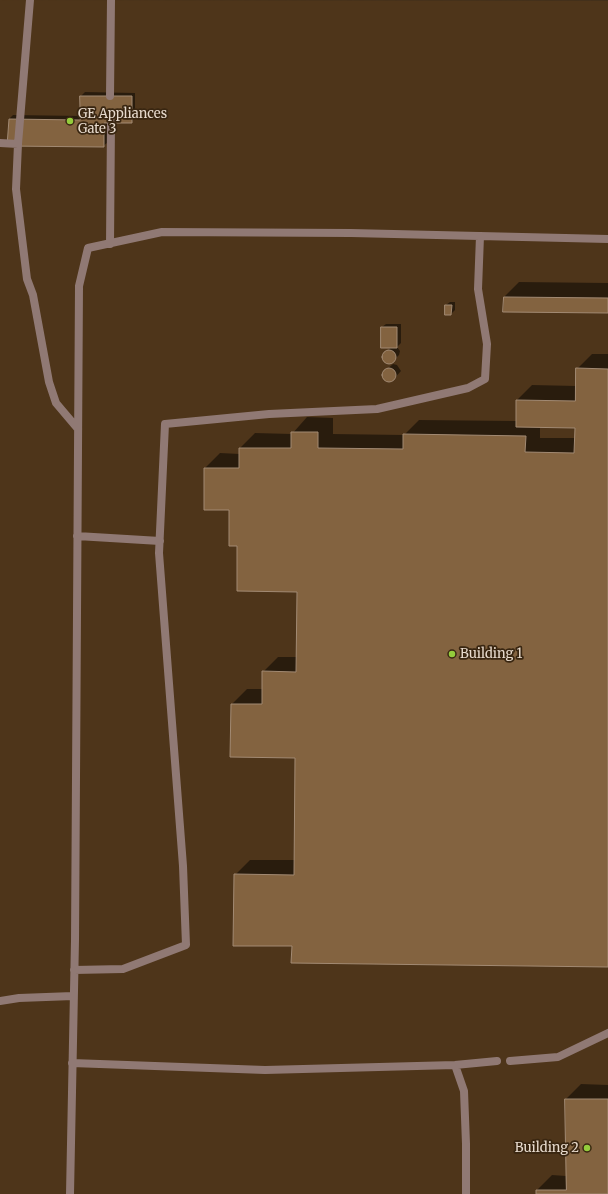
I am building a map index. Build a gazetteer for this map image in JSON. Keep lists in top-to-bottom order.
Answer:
{
  "places": ["GE Appliances Gate 3", "Building 1", "Building 2"]
}
